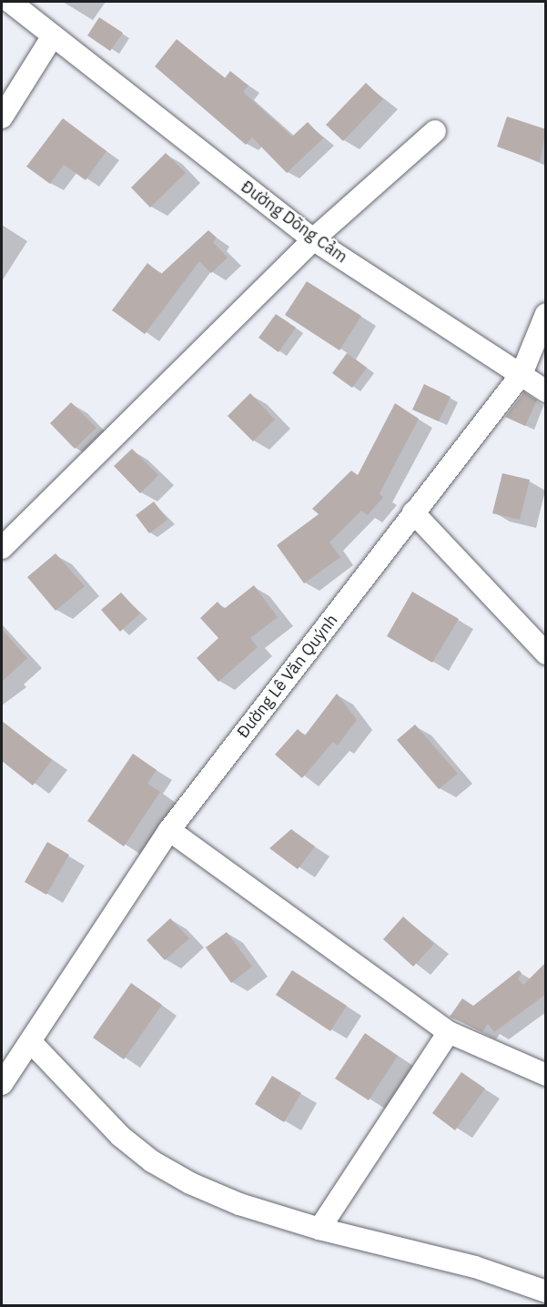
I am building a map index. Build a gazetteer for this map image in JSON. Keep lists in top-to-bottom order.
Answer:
{
  "streets": {
    "street": ["Đường Dõng Cảm", "Đường Lê Văn Quýnh"]
  },
  "crossings": [
    ["Đường Dõng Cảm", "Đường Lê Văn Quýnh"]
  ]
}
